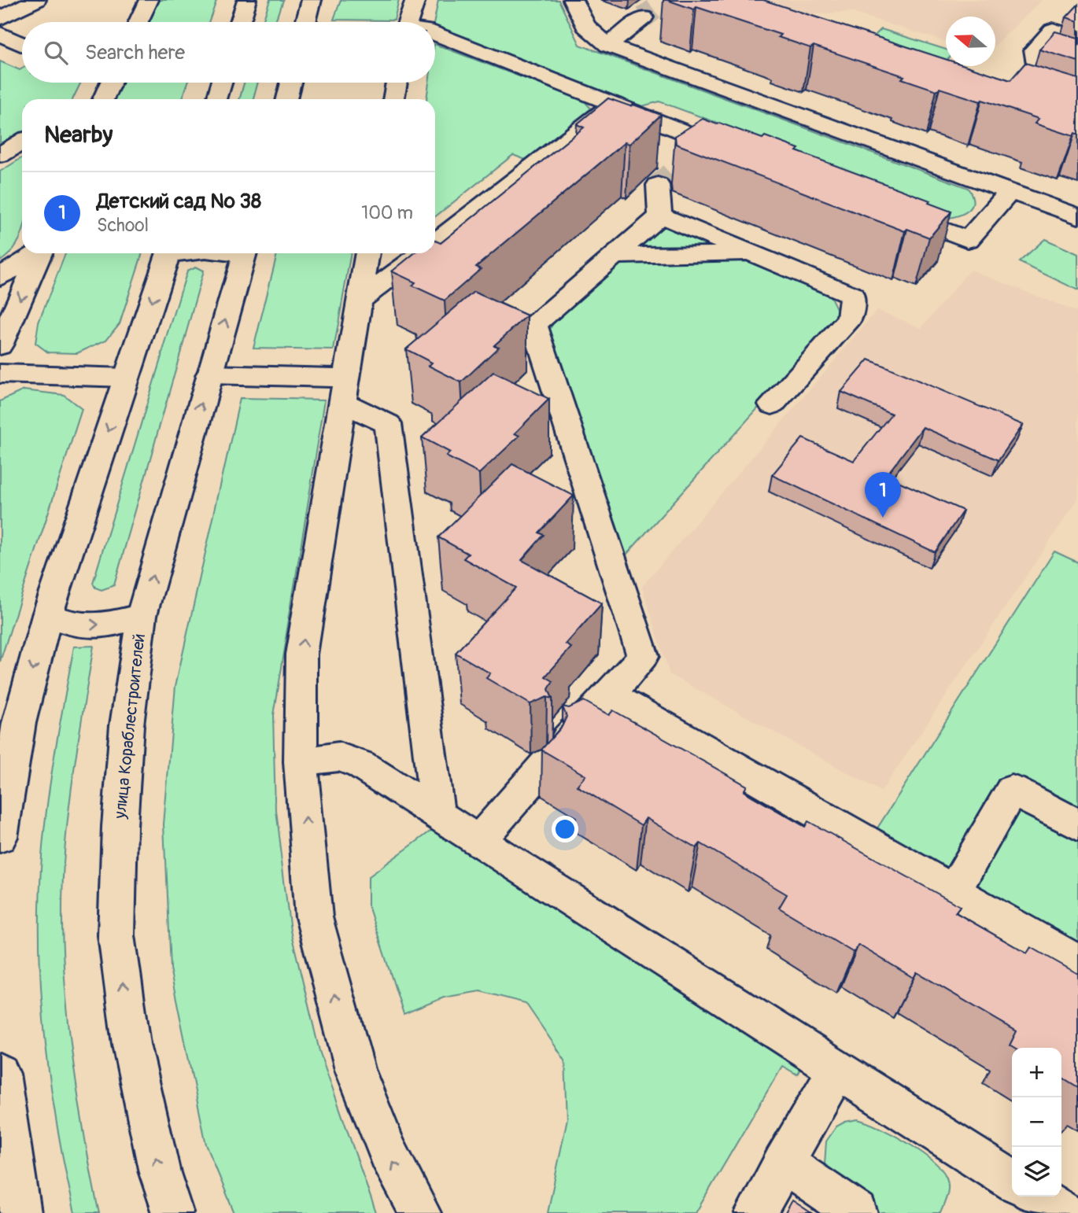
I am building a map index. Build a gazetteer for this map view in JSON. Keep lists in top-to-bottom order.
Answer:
{
  "streets": {
    "main road": ["улица Кораблестроителей"]
  },
  "north": "left",
  "page": {
    "search": "Search here",
    "heading": "Nearby",
    "list": [
      {
        "mark": "1",
        "name": "Детский сад № 38",
        "note": "School",
        "value": "100 m"
      }
    ],
    "pins": "1",
    "map_buttons": ["+", "−"]
  }
}
